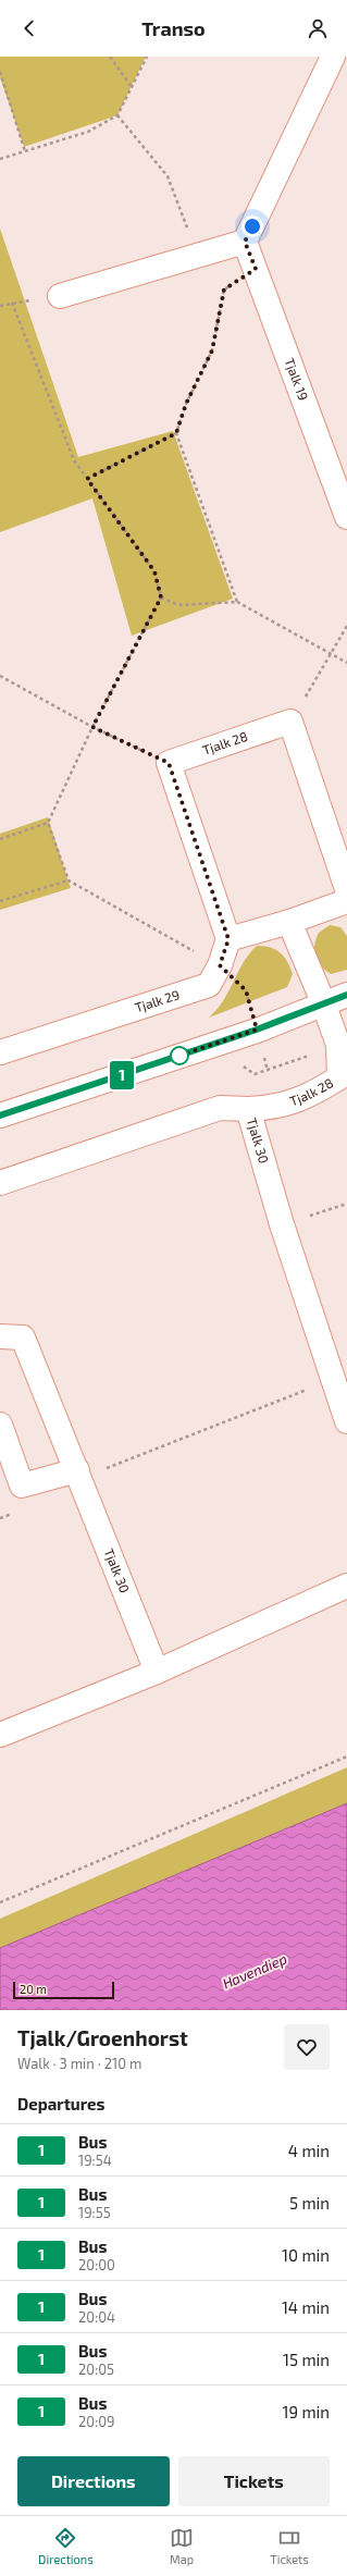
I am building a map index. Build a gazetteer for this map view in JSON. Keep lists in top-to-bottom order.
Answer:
{
  "streets": {
    "street": [
      "Tjalk 19",
      "Tjalk 28",
      "Tjalk 29",
      "Tjalk 30"
    ]
  },
  "crossings": [
    ["Tjalk 28", "Tjalk 30"]
  ],
  "water": ["Havendiep"],
  "lines": ["bus line 1"],
  "scale_bar": "20 m",
  "page": {
    "header": "Transo",
    "on_map": "1",
    "scale": "20 m",
    "heading": [
      ["Tjalk/Groenhorst", "Walk · 3 min · 210 m"],
      "Departures"
    ],
    "list": [
      {
        "mark": "1",
        "name": "Bus",
        "note": "19:54",
        "value": "4 min"
      },
      {
        "mark": "1",
        "name": "Bus",
        "note": "19:55",
        "value": "5 min"
      },
      {
        "mark": "1",
        "name": "Bus",
        "note": "20:00",
        "value": "10 min"
      },
      {
        "mark": "1",
        "name": "Bus",
        "note": "20:04",
        "value": "14 min"
      },
      {
        "mark": "1",
        "name": "Bus",
        "note": "20:05",
        "value": "15 min"
      },
      {
        "mark": "1",
        "name": "Bus",
        "note": "20:09",
        "value": "19 min"
      }
    ],
    "buttons": ["Directions", "Tickets"],
    "tabs": ["Directions", "Map", "Tickets"]
  }
}
